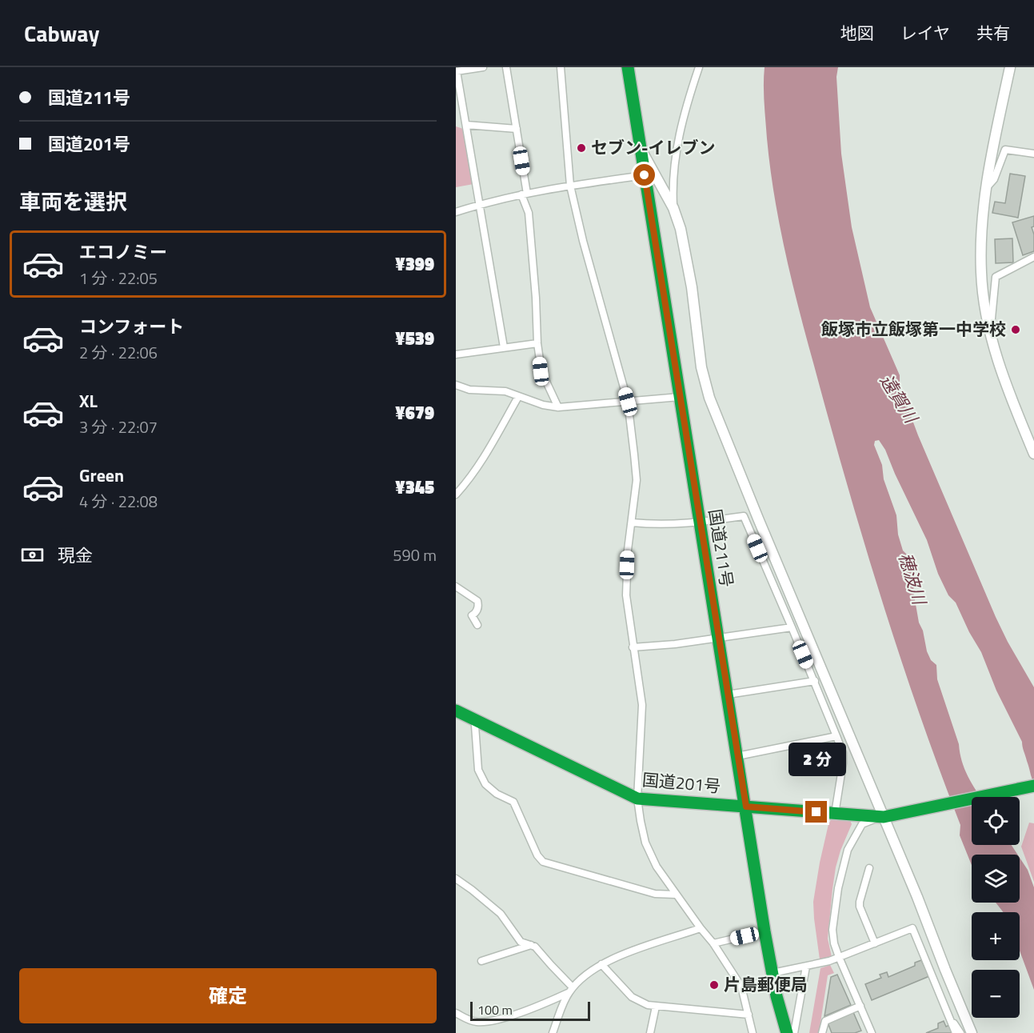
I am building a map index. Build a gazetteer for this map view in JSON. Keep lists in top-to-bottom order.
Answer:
{
  "streets": {
    "highway": ["国道211号", "国道201号"]
  },
  "crossings": [
    ["国道211号", "国道201号"]
  ],
  "water": ["遠賀川", "穂波川"],
  "places": ["セブン-イレブン", "飯塚市立飯塚第一中学校", "片島郵便局"],
  "scale_bar": "100 m",
  "page": {
    "header": "Cabway",
    "nav": ["地図", "レイヤ", "共有"],
    "banner": ["国道211号", "国道201号"],
    "heading": "車両を選択",
    "list": [
      {
        "name": "エコノミー",
        "note": "1 分 · 22:05",
        "value": "¥399"
      },
      {
        "name": "コンフォート",
        "note": "2 分 · 22:06",
        "value": "¥539"
      },
      {
        "name": "XL",
        "note": "3 分 · 22:07",
        "value": "¥679"
      },
      {
        "name": "Green",
        "note": "4 分 · 22:08",
        "value": "¥345"
      }
    ],
    "pay": ["現金", "590 m"],
    "bubble": "2 分",
    "map_buttons": ["+", "−"],
    "buttons": "確定",
    "scale": "100 m"
  }
}
